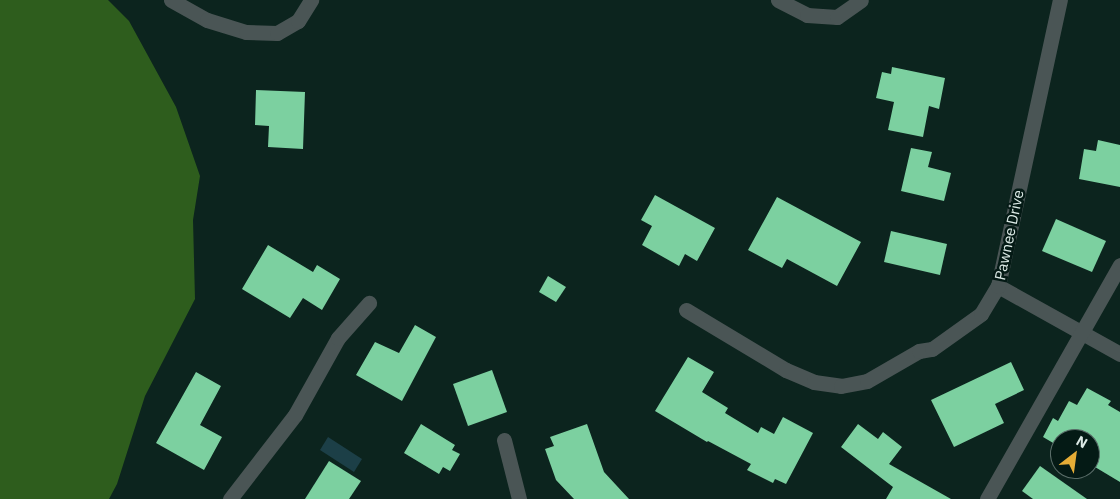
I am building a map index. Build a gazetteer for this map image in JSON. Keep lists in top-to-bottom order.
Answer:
{
  "streets": {
    "street": ["Pawnee Drive"]
  },
  "north": "top right"
}
